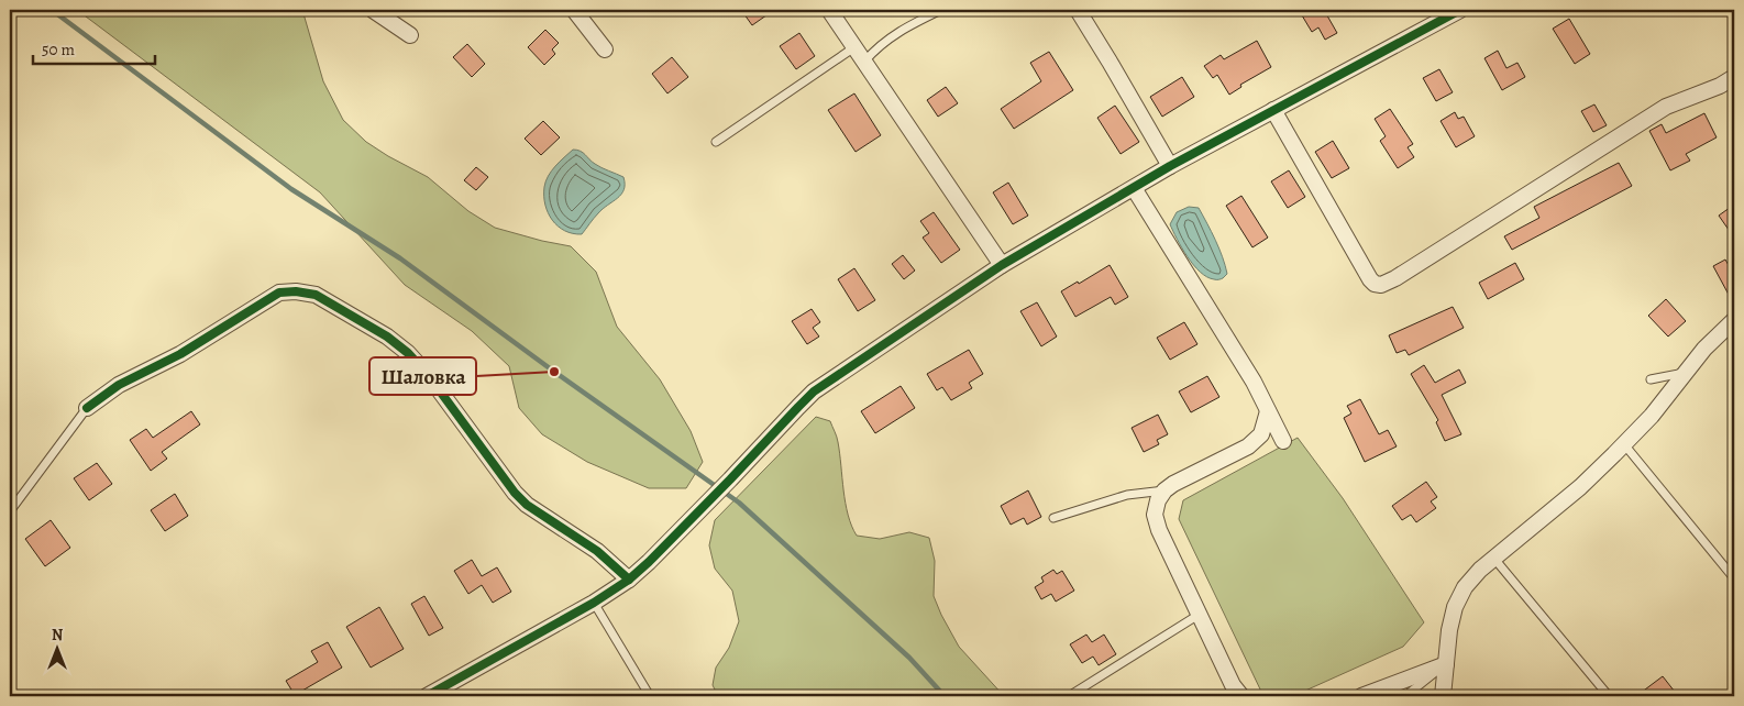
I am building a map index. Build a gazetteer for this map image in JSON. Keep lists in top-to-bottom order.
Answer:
{
  "places": ["Шаловка"],
  "scale_bar": "50 m",
  "north": "top"
}
